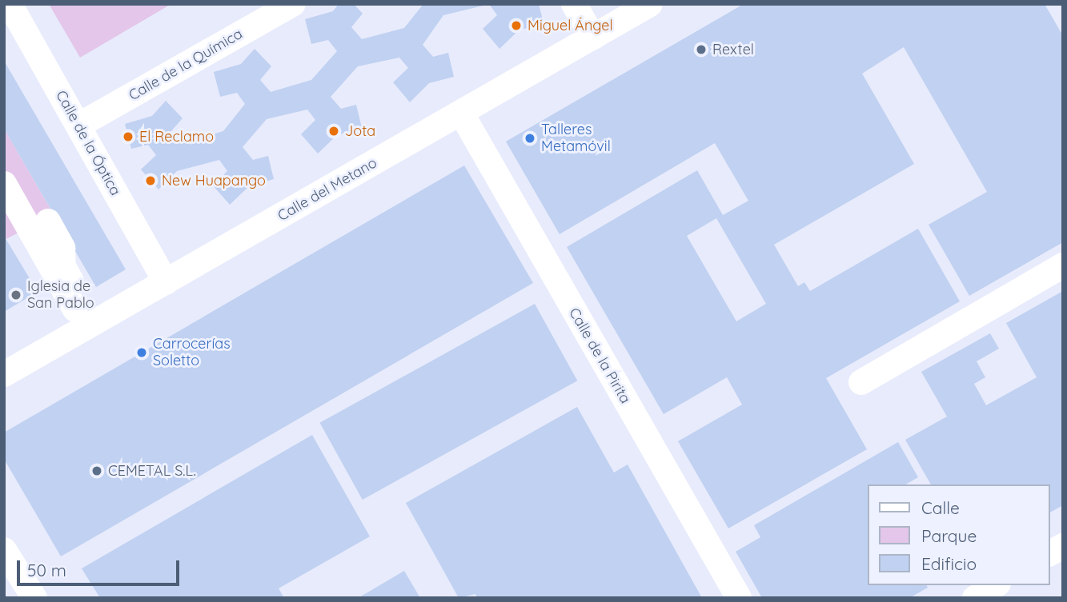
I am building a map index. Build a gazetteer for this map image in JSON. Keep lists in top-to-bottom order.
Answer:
{
  "streets": {
    "street": [
      "Calle de la Química",
      "Calle de la Óptica",
      "Calle del Metano",
      "Calle de la Pirita"
    ]
  },
  "crossings": [
    ["Calle de la Química", "Calle de la Óptica"],
    ["Calle de la Óptica", "Calle del Metano"],
    ["Calle del Metano", "Calle de la Pirita"]
  ],
  "places": [
    "Miguel Ángel",
    "Rextel",
    "Jota",
    "El Reclamo",
    "Talleres Metamóvil",
    "New Huapango",
    "Iglesia de San Pablo",
    "Carrocerías Soletto",
    "CEMETAL S.L."
  ],
  "legend": ["Calle", "Parque", "Edificio"],
  "scale_bar": "50 m"
}
